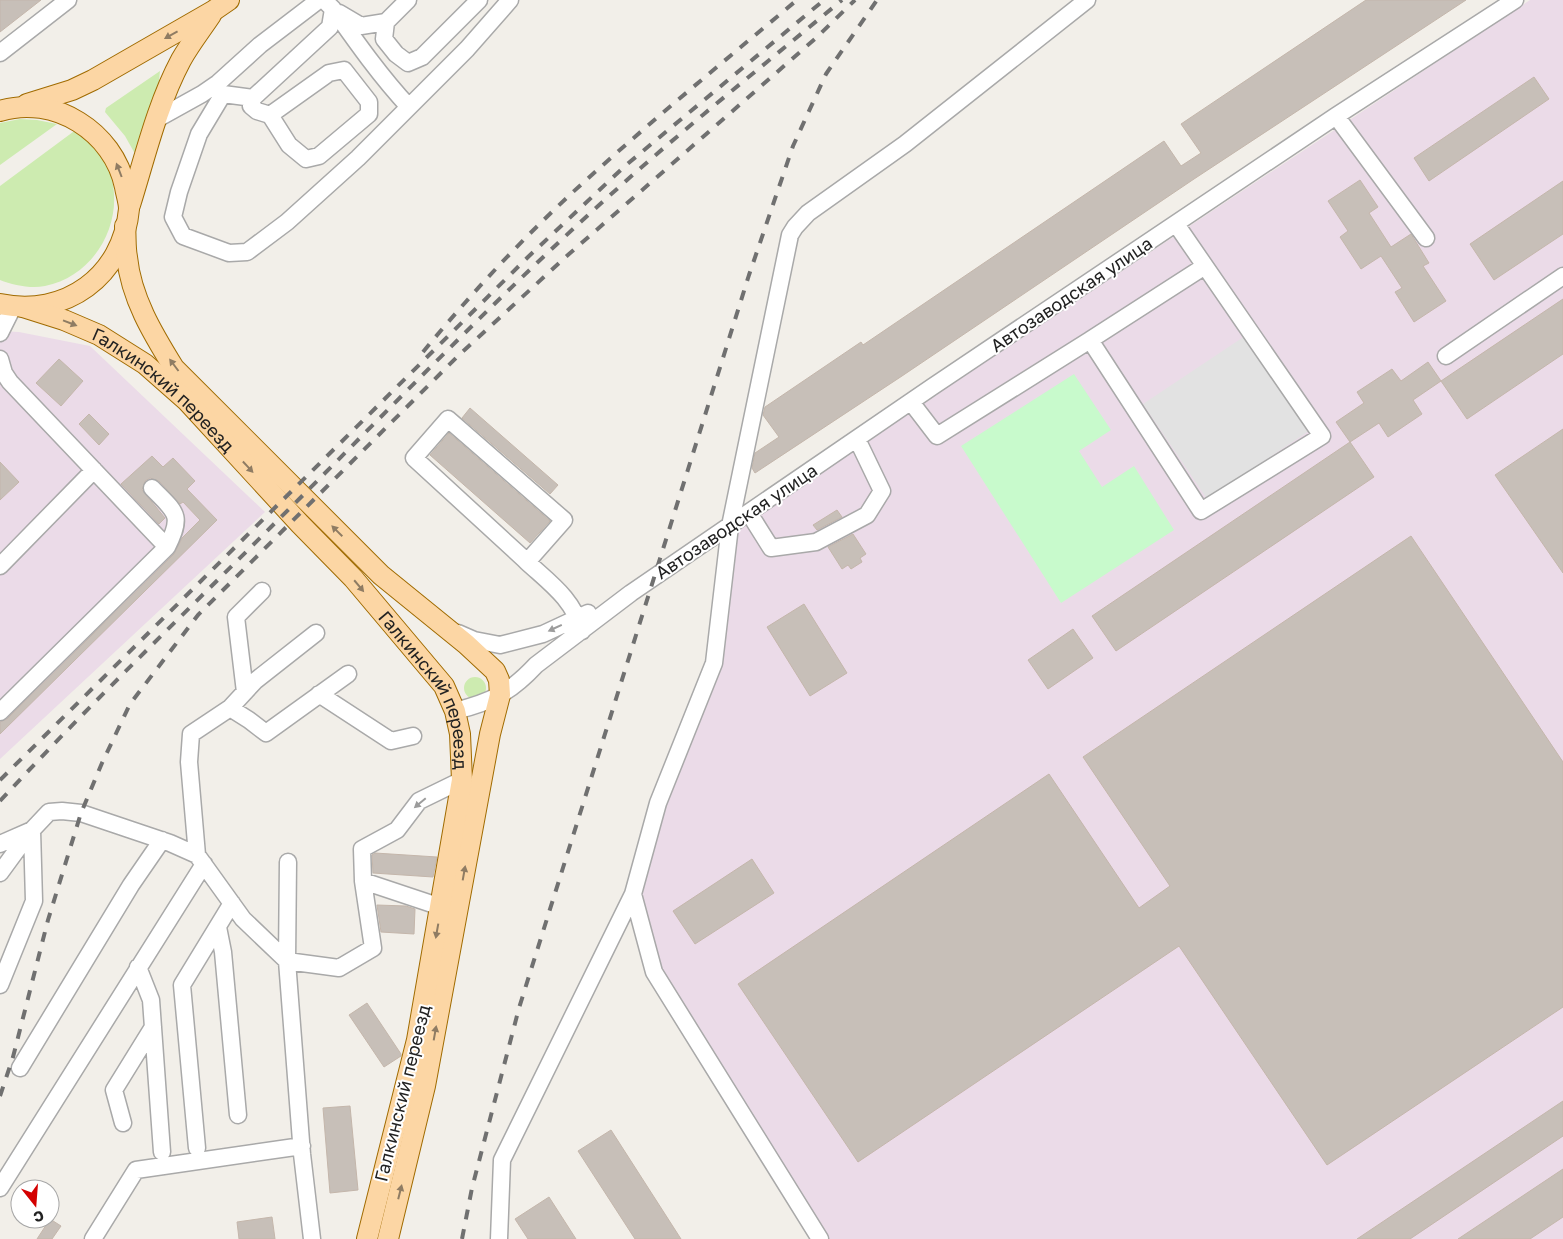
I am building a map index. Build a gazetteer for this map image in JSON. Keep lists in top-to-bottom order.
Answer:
{
  "streets": {
    "main road": ["Галкинский переезд"],
    "street": ["Автозаводская улица"]
  },
  "north": "bottom"
}
